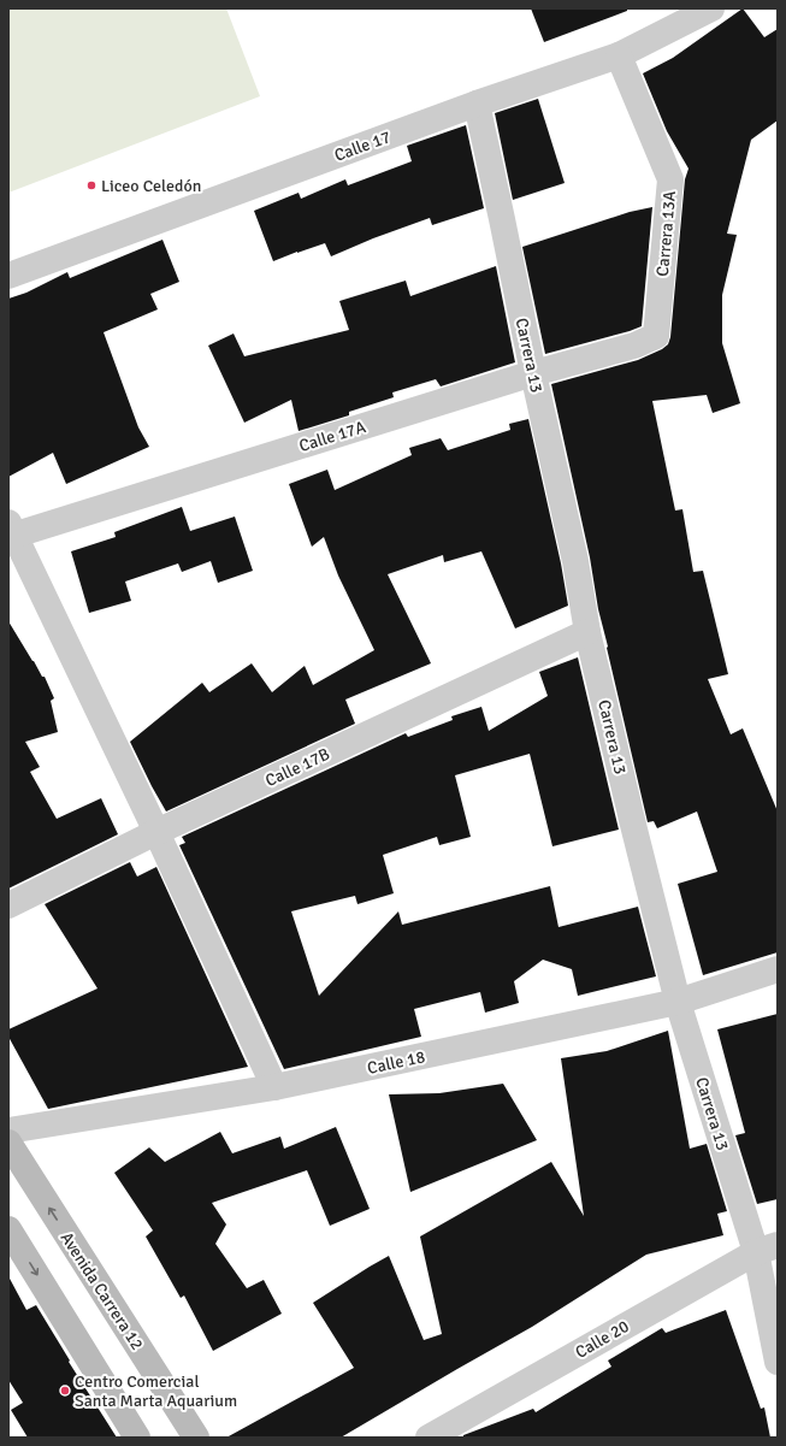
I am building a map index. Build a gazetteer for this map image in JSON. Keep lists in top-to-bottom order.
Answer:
{
  "streets": {
    "street": [
      "Calle 17",
      "Carrera 13A",
      "Carrera 13",
      "Calle 17A",
      "Calle 17B",
      "Calle 18",
      "Avenida Carrera 12",
      "Calle 20"
    ]
  },
  "crossings": [
    ["Calle 17", "Carrera 13A"],
    ["Calle 17", "Carrera 13"],
    ["Carrera 13A", "Calle 17A"],
    ["Carrera 13", "Calle 17A"],
    ["Carrera 13", "Calle 17B"],
    ["Carrera 13", "Calle 18"],
    ["Carrera 13", "Calle 20"]
  ],
  "places": ["Liceo Celedón", "Centro Comercial Santa Marta Aquarium"]
}
